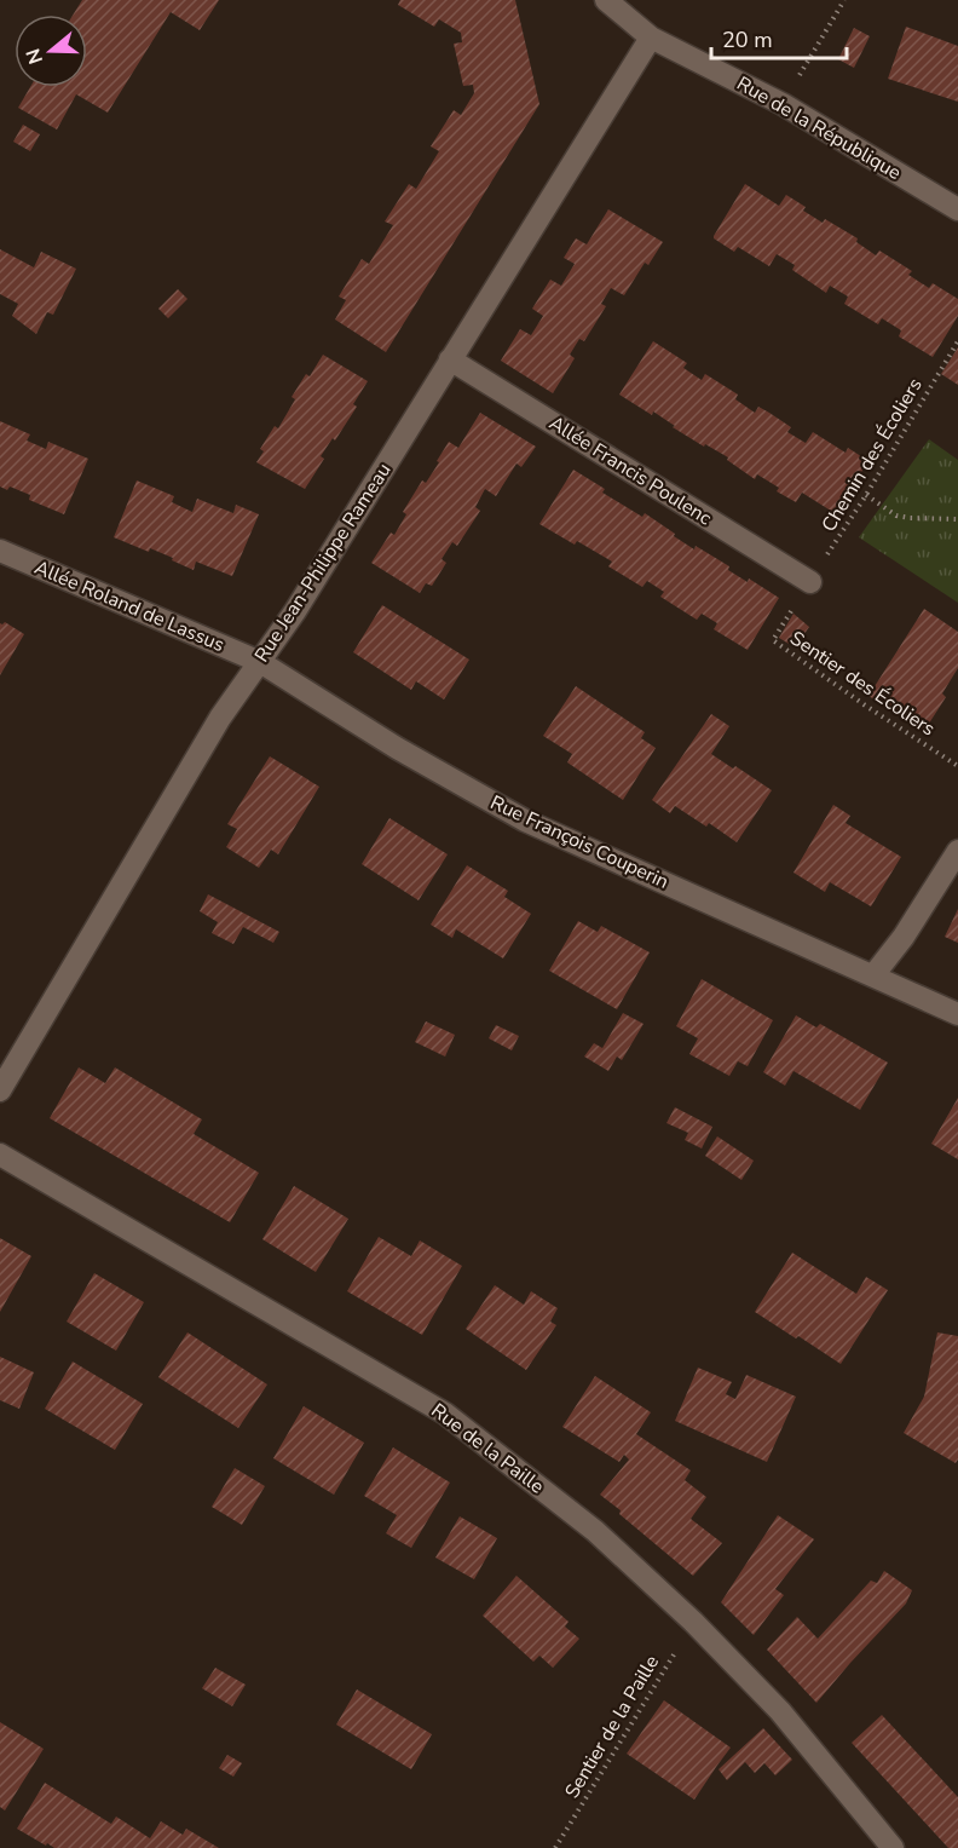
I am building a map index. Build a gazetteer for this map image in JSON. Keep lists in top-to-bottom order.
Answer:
{
  "streets": {
    "street": [
      "Rue de la République",
      "Allée Francis Poulenc",
      "Rue Jean-Philippe Rameau",
      "Allée Roland de Lassus",
      "Rue François Couperin",
      "Rue de la Paille"
    ],
    "path": ["Chemin des Écoliers", "Sentier des Écoliers", "Sentier de la Paille"]
  },
  "crossings": [
    ["Rue de la République", "Rue Jean-Philippe Rameau"],
    ["Chemin des Écoliers", "Allée Francis Poulenc"],
    ["Chemin des Écoliers", "Sentier des Écoliers"],
    ["Allée Francis Poulenc", "Rue Jean-Philippe Rameau"],
    ["Allée Francis Poulenc", "Sentier des Écoliers"],
    ["Rue Jean-Philippe Rameau", "Allée Roland de Lassus"],
    ["Rue Jean-Philippe Rameau", "Rue François Couperin"],
    ["Allée Roland de Lassus", "Rue François Couperin"],
    ["Rue de la Paille", "Sentier de la Paille"]
  ],
  "scale_bar": "20 m",
  "north": "left"
}
